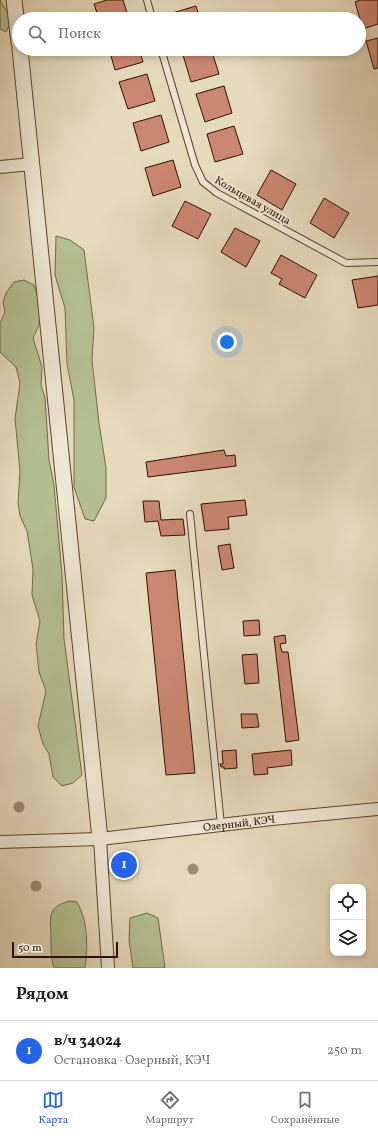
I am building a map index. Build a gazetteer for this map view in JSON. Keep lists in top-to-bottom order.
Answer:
{
  "streets": {
    "street": ["Озерный, КЭЧ"],
    "lane": ["Кольцевая улица"]
  },
  "scale_bar": "50 m",
  "page": {
    "search": "Поиск",
    "pins": "1",
    "scale": "50 m",
    "heading": "Рядом",
    "list": [
      {
        "mark": "1",
        "name": "в/ч 34024",
        "note": "Остановка · Озерный, КЭЧ",
        "value": "250 m"
      }
    ],
    "nav": ["Карта", "Маршрут", "Сохранённые"]
  }
}
